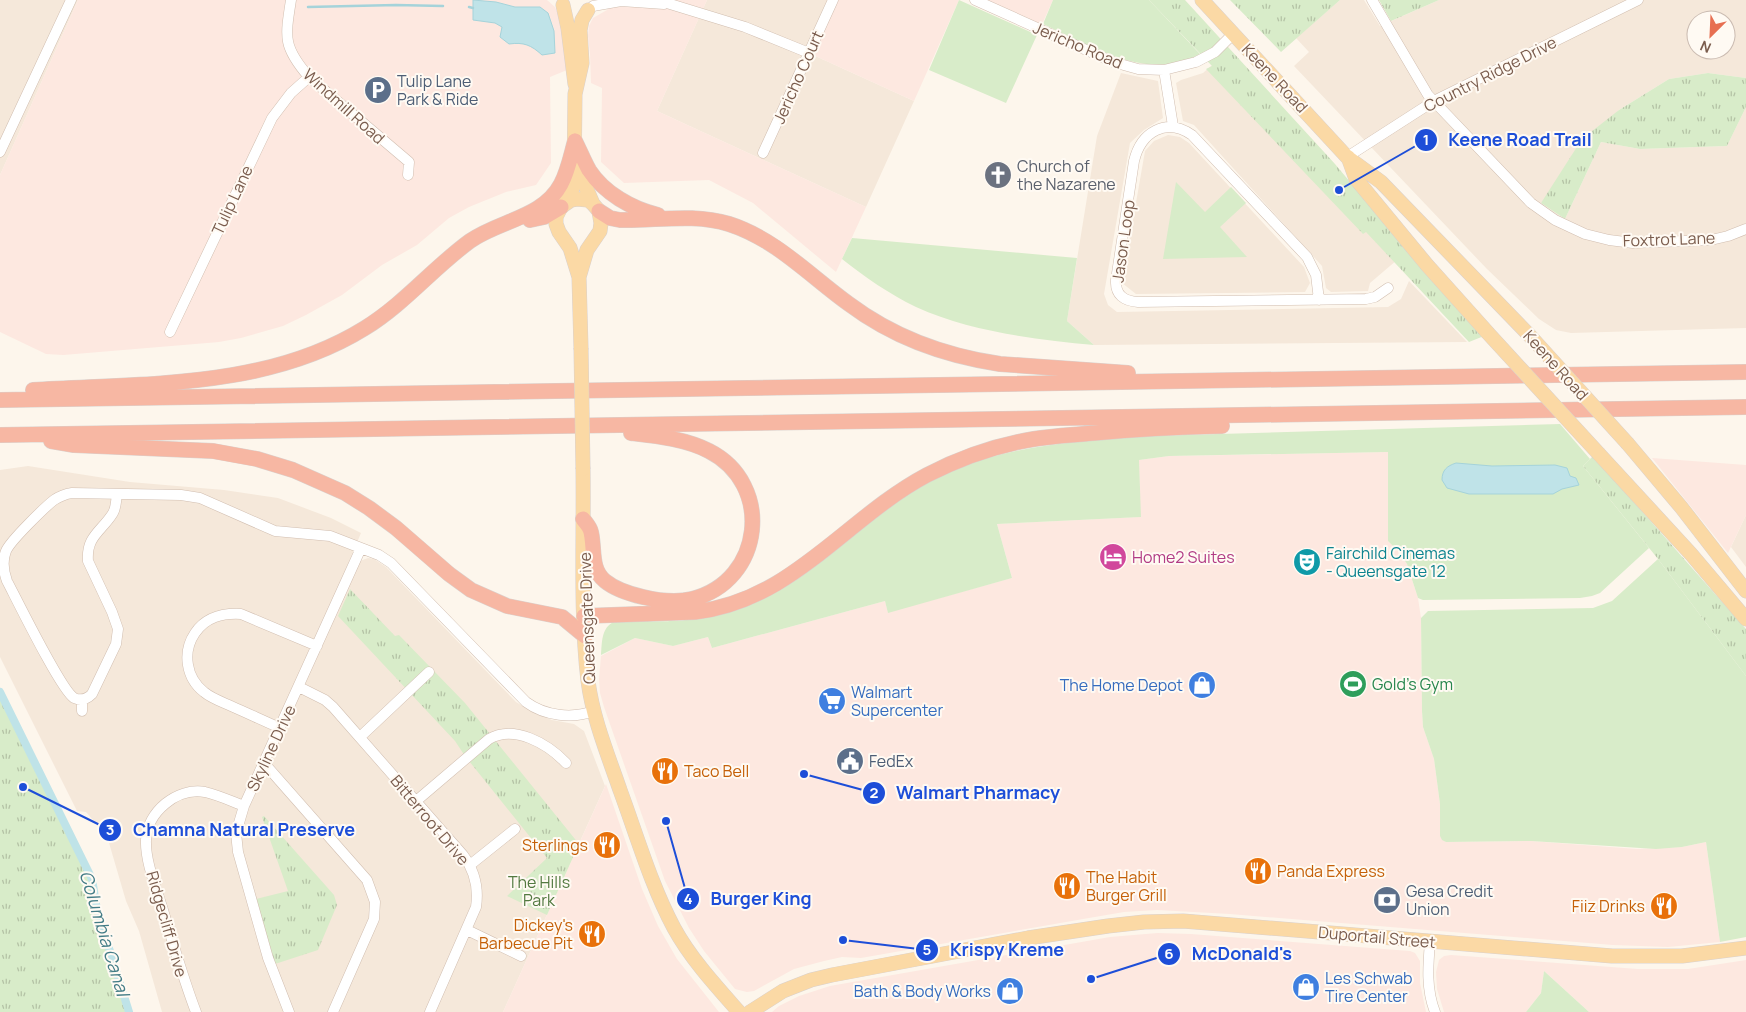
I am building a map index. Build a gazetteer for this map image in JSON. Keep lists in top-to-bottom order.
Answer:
{
  "streets": {
    "main road": ["Keene Road", "Queensgate Drive", "Duportail Street"],
    "street": [
      "Jericho Road",
      "Country Ridge Drive",
      "Jericho Court",
      "Windmill Road",
      "Tulip Lane",
      "Foxtrot Lane",
      "Jason Loop",
      "Skyline Drive",
      "Bitterroot Drive",
      "Ridgecliff Drive"
    ]
  },
  "crossings": [
    ["Jericho Road", "Keene Road"],
    ["Country Ridge Drive", "Keene Road"],
    ["Country Ridge Drive", "Foxtrot Lane"],
    ["Windmill Road", "Tulip Lane"],
    ["Skyline Drive", "Bitterroot Drive"],
    ["Skyline Drive", "Ridgecliff Drive"]
  ],
  "water": ["Columbia Canal"],
  "parks": ["The Hills Park"],
  "places": {
    "parking": ["Tulip Lane Park & Ride"],
    "church": ["Church of the Nazarene"],
    "other": [
      "Keene Road Trail",
      "Walmart Pharmacy",
      "Chamna Natural Preserve",
      "Burger King",
      "Krispy Kreme",
      "McDonald's"
    ],
    "hotel": ["Home2 Suites"],
    "theatre": ["Fairchild Cinemas - Queensgate 12"],
    "sports": ["Gold's Gym"],
    "shop": ["The Home Depot", "Les Schwab Tire Center", "Bath & Body Works"],
    "supermarket": ["Walmart Supercenter"],
    "public building": ["FedEx"],
    "restaurant": [
      "Taco Bell",
      "Sterlings",
      "Panda Express",
      "The Habit Burger Grill",
      "Fiiz Drinks",
      "Dickey's Barbecue Pit"
    ],
    "bank": ["Gesa Credit Union"]
  },
  "north": "bottom left"
}
